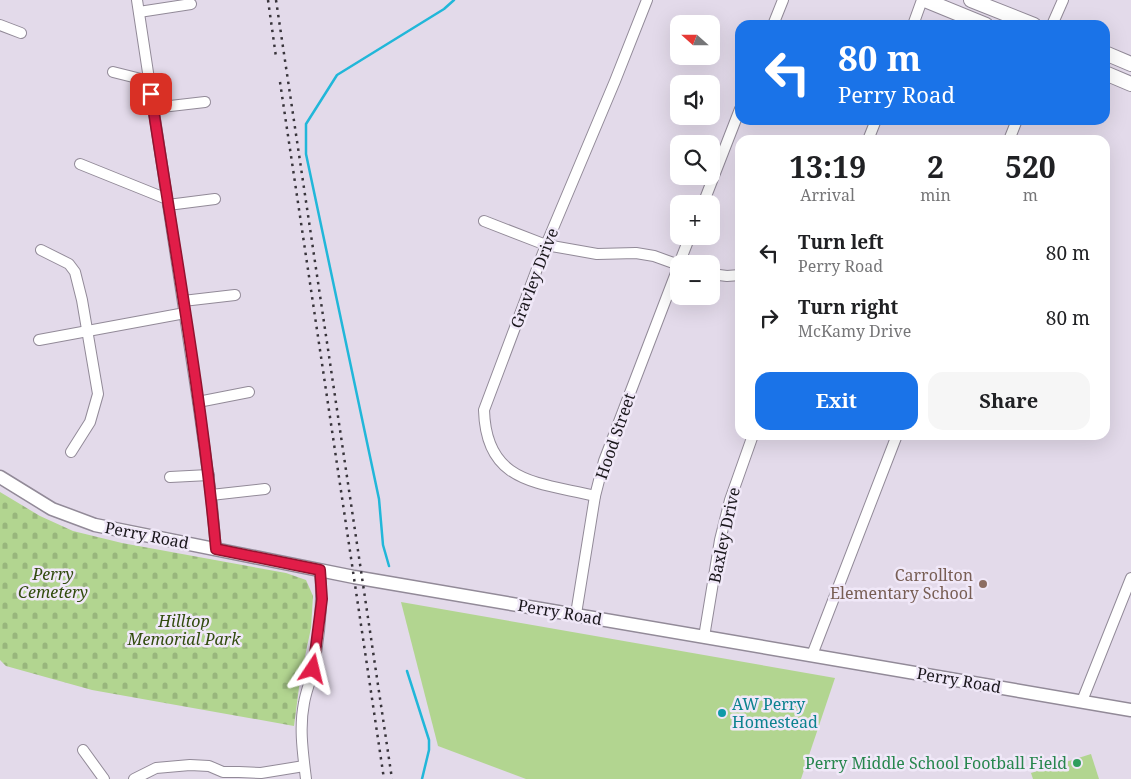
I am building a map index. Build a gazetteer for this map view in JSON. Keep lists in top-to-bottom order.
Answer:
{
  "streets": {
    "street": [
      "Gravley Drive",
      "Hood Street",
      "Perry Road",
      "Baxley Drive"
    ]
  },
  "crossings": [
    ["Gravley Drive", "Hood Street"],
    ["Hood Street", "Perry Road"],
    ["Perry Road", "Baxley Drive"]
  ],
  "parks": ["Perry Cemetery", "Hilltop Memorial Park"],
  "places": ["Carrollton Elementary School", "AW Perry Homestead", "Perry Middle School Football Field"],
  "north": "left",
  "page": {
    "map_buttons": ["+", "−"],
    "turn": ["80 m", "Perry Road"],
    "eta": [
      "13:19",
      "Arrival",
      "2",
      "min",
      "520",
      "m"
    ],
    "list": [
      {
        "name": "Turn left",
        "note": "Perry Road",
        "value": "80 m"
      },
      {
        "name": "Turn right",
        "note": "McKamy Drive",
        "value": "80 m"
      }
    ],
    "buttons": ["Exit", "Share"]
  }
}
